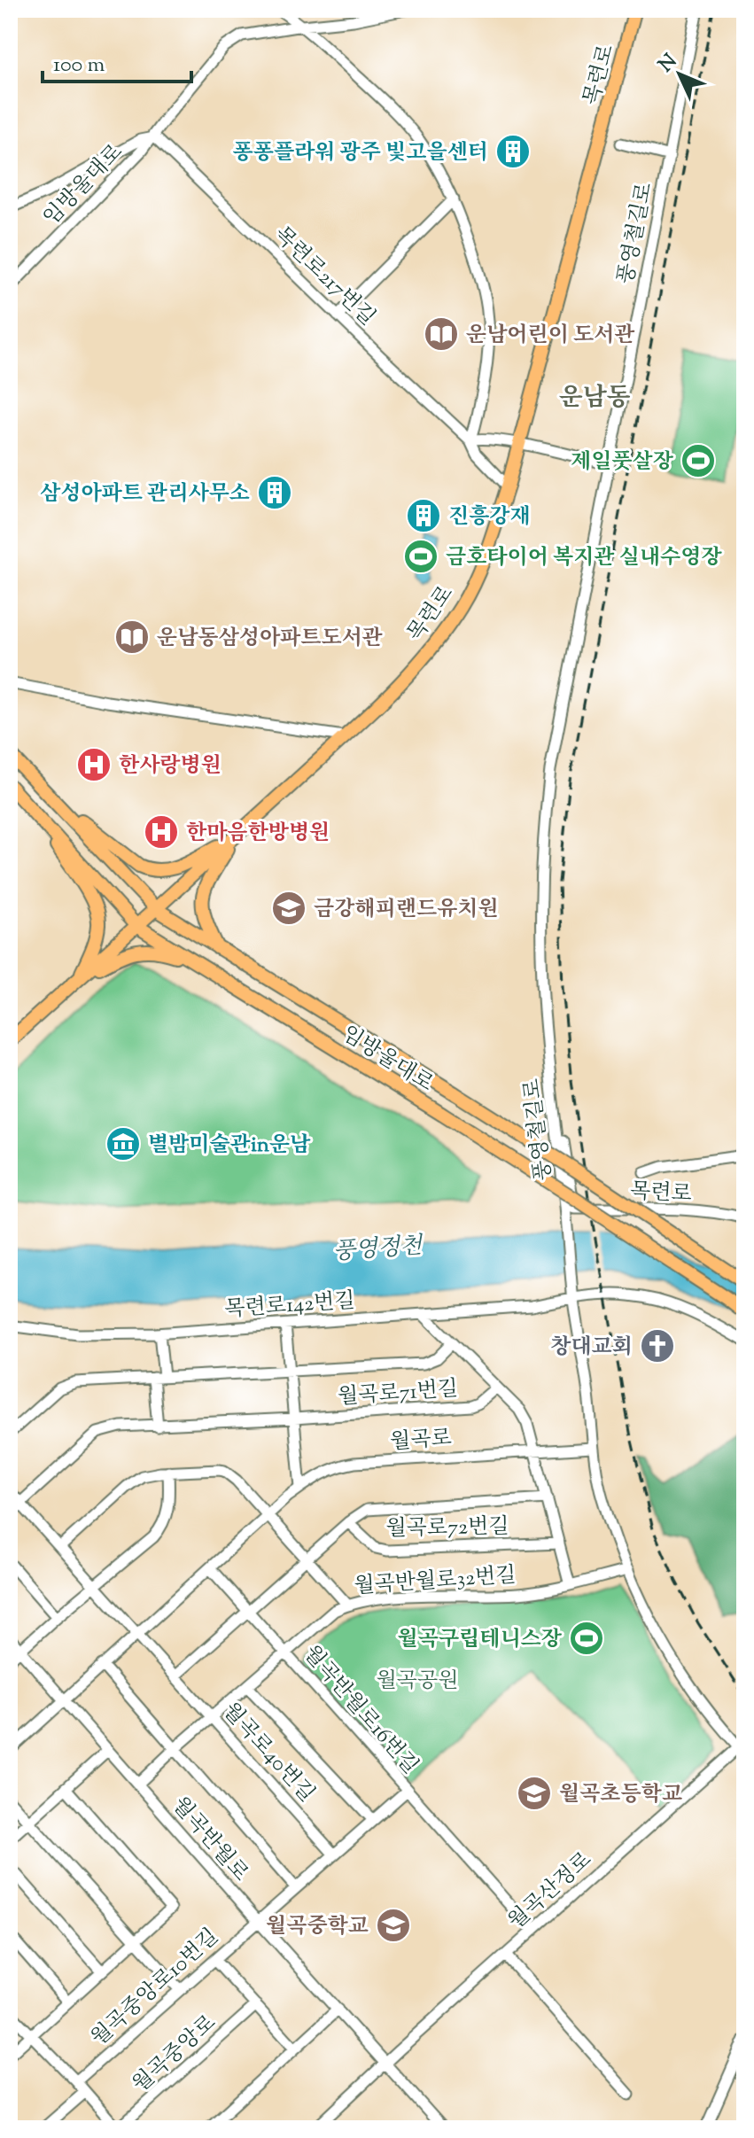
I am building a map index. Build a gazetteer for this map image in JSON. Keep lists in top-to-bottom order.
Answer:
{
  "streets": {
    "main road": ["목련로", "임방울대로"],
    "street": [
      "풍영철길로",
      "목련로217번길",
      "목련로142번길",
      "월곡로71번길",
      "월곡로",
      "월곡로72번길",
      "월곡반월로32번길",
      "월곡반월로16번길",
      "월곡로40번길",
      "월곡반월로",
      "월곡산정로",
      "월곡중앙로10번길",
      "월곡중앙로"
    ]
  },
  "crossings": [
    ["목련로", "임방울대로"],
    ["목련로", "풍영철길로"],
    ["목련로", "목련로217번길"],
    ["임방울대로", "목련로217번길"],
    ["풍영철길로", "목련로142번길"],
    ["풍영철길로", "월곡로"],
    ["풍영철길로", "월곡반월로32번길"],
    ["풍영철길로", "월곡산정로"],
    ["목련로142번길", "월곡로71번길"],
    ["월곡로71번길", "월곡로"],
    ["월곡로71번길", "월곡로40번길"],
    ["월곡로", "월곡반월로16번길"],
    ["월곡로", "월곡로40번길"],
    ["월곡로", "월곡반월로"],
    ["월곡반월로32번길", "월곡반월로16번길"],
    ["월곡반월로32번길", "월곡로40번길"],
    ["월곡반월로32번길", "월곡반월로"],
    ["월곡반월로16번길", "월곡로40번길"],
    ["월곡반월로16번길", "월곡반월로"],
    ["월곡반월로16번길", "월곡중앙로10번길"],
    ["월곡반월로", "월곡산정로"],
    ["월곡반월로", "월곡중앙로10번길"],
    ["월곡중앙로10번길", "월곡중앙로"]
  ],
  "districts": ["운남동"],
  "water": ["풍영정천"],
  "parks": ["월곡공원"],
  "places": {
    "building": ["퐁퐁플라워 광주 빛고을센터", "삼성아파트 관리사무소", "진흥강재"],
    "library": ["운남어린이 도서관", "운남동삼성아파트도서관"],
    "sports": ["제일풋살장", "금호타이어 복지관 실내수영장", "월곡구립테니스장"],
    "hospital": ["한사랑병원", "한마음한방병원"],
    "school or university": ["금강해피랜드유치원", "월곡초등학교", "월곡중학교"],
    "museum": ["별밤미술관in운남"],
    "church": ["창대교회"]
  },
  "scale_bar": "100 m",
  "north": "top left"
}
